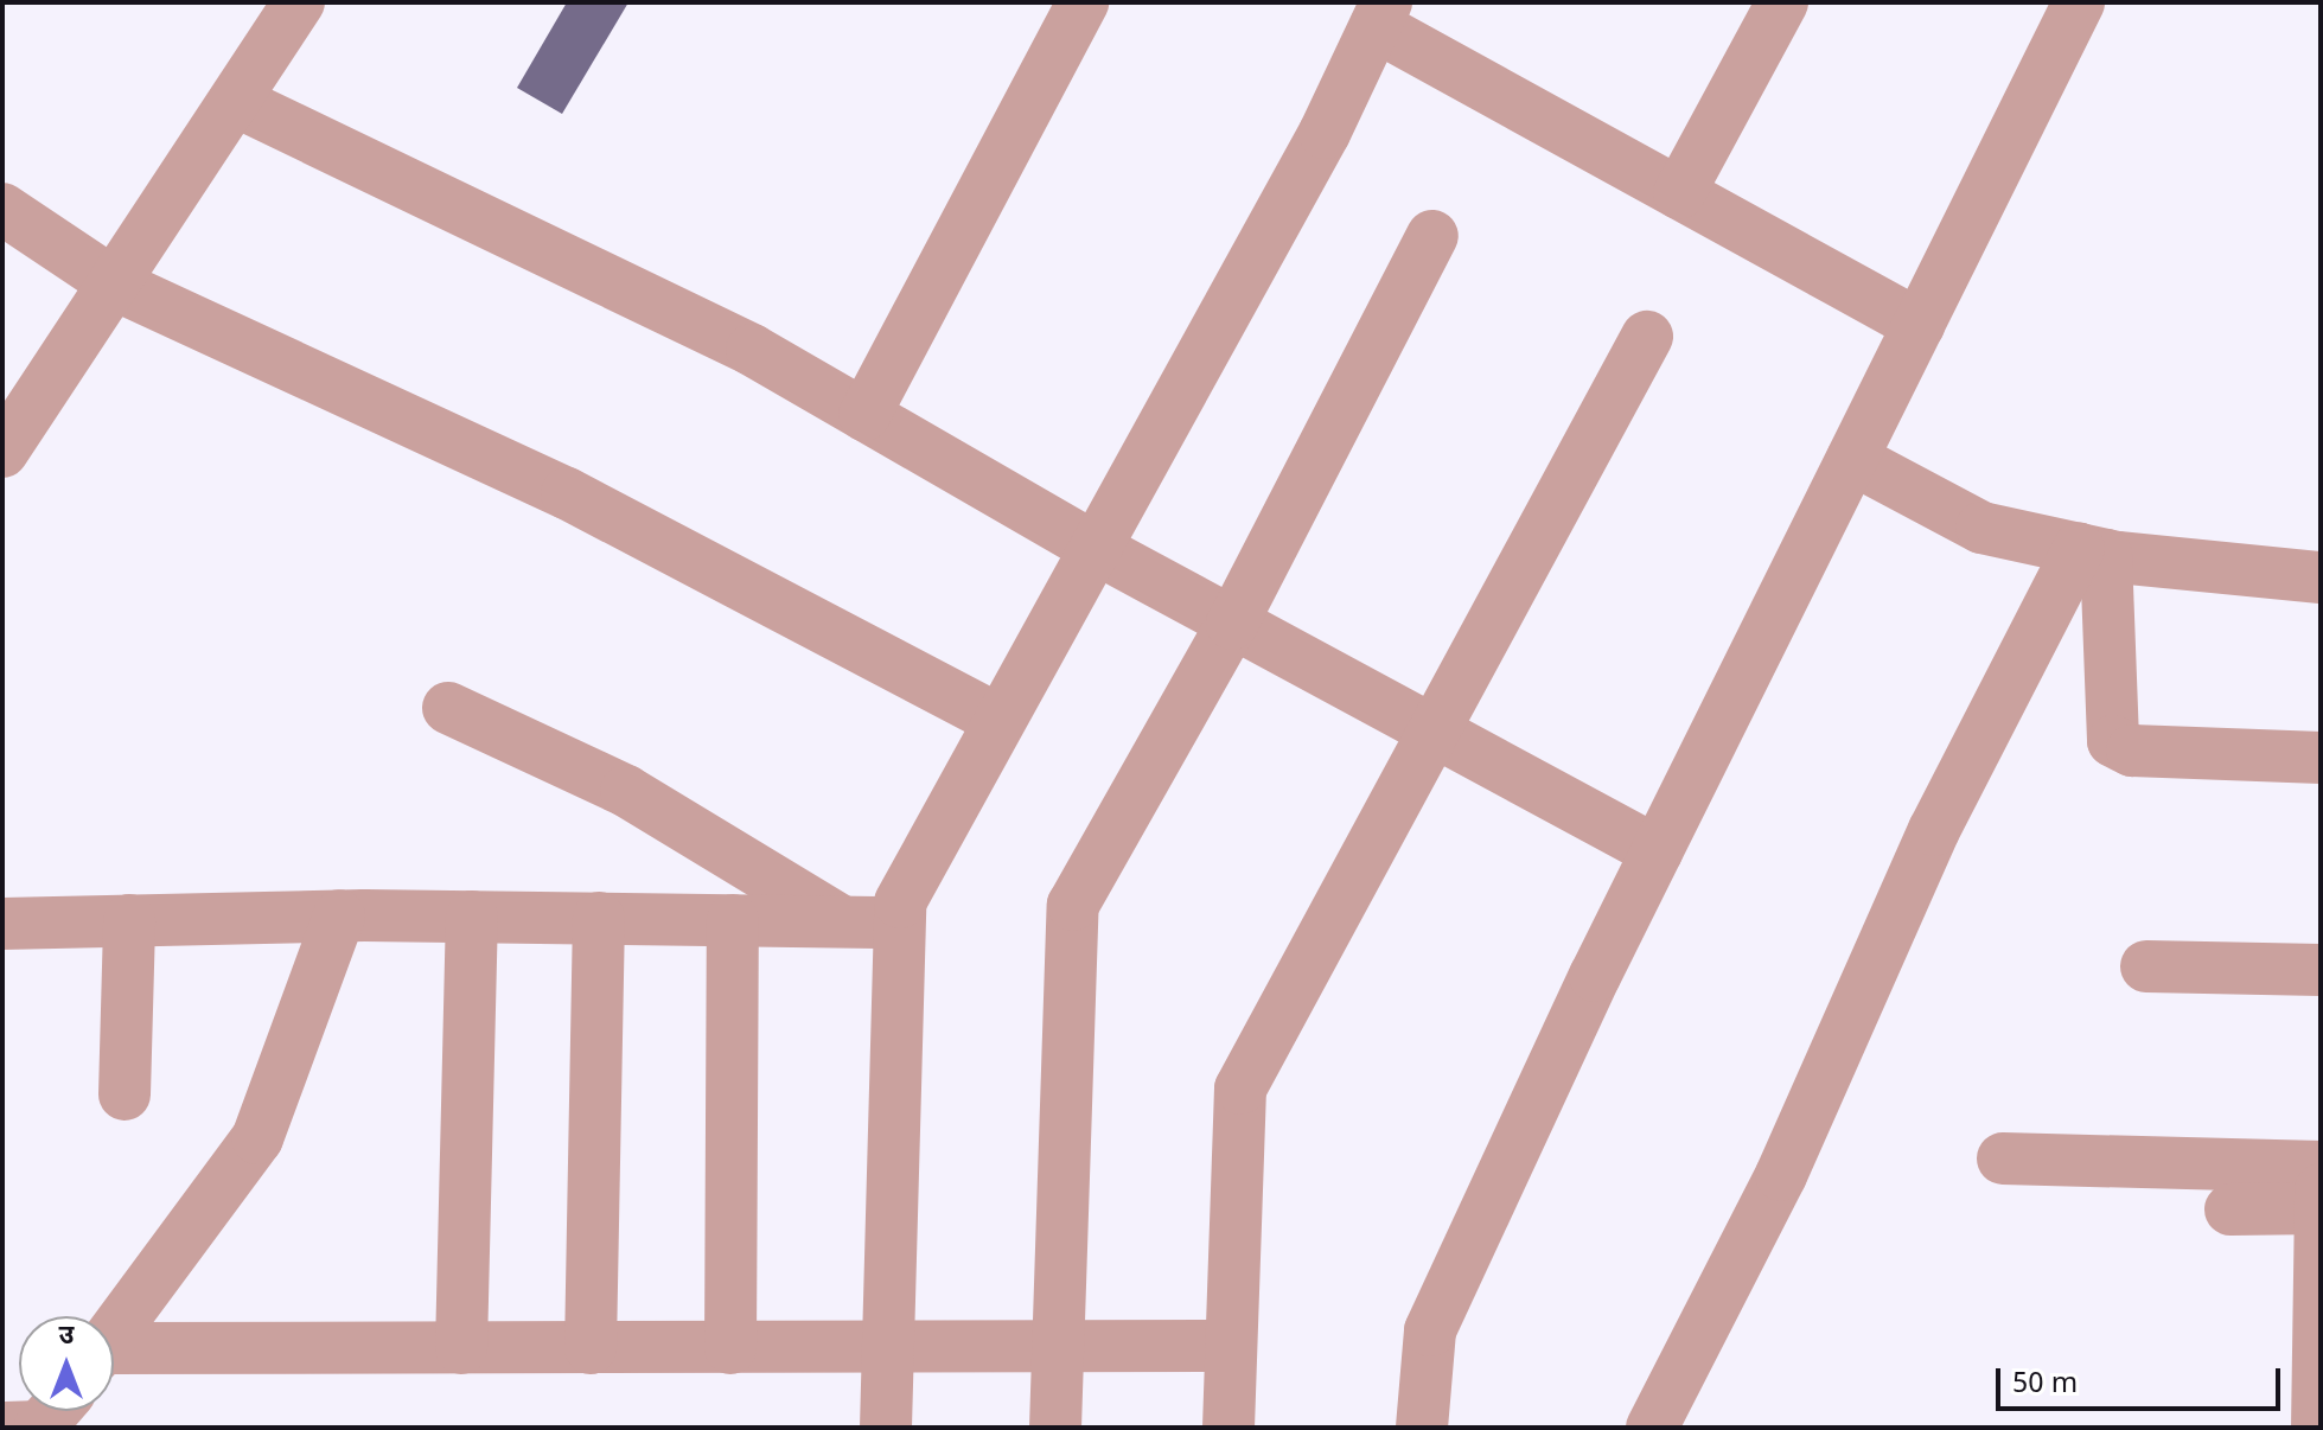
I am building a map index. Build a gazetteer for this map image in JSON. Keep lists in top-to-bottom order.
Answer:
{
  "scale_bar": "50 m",
  "north": "top"
}
